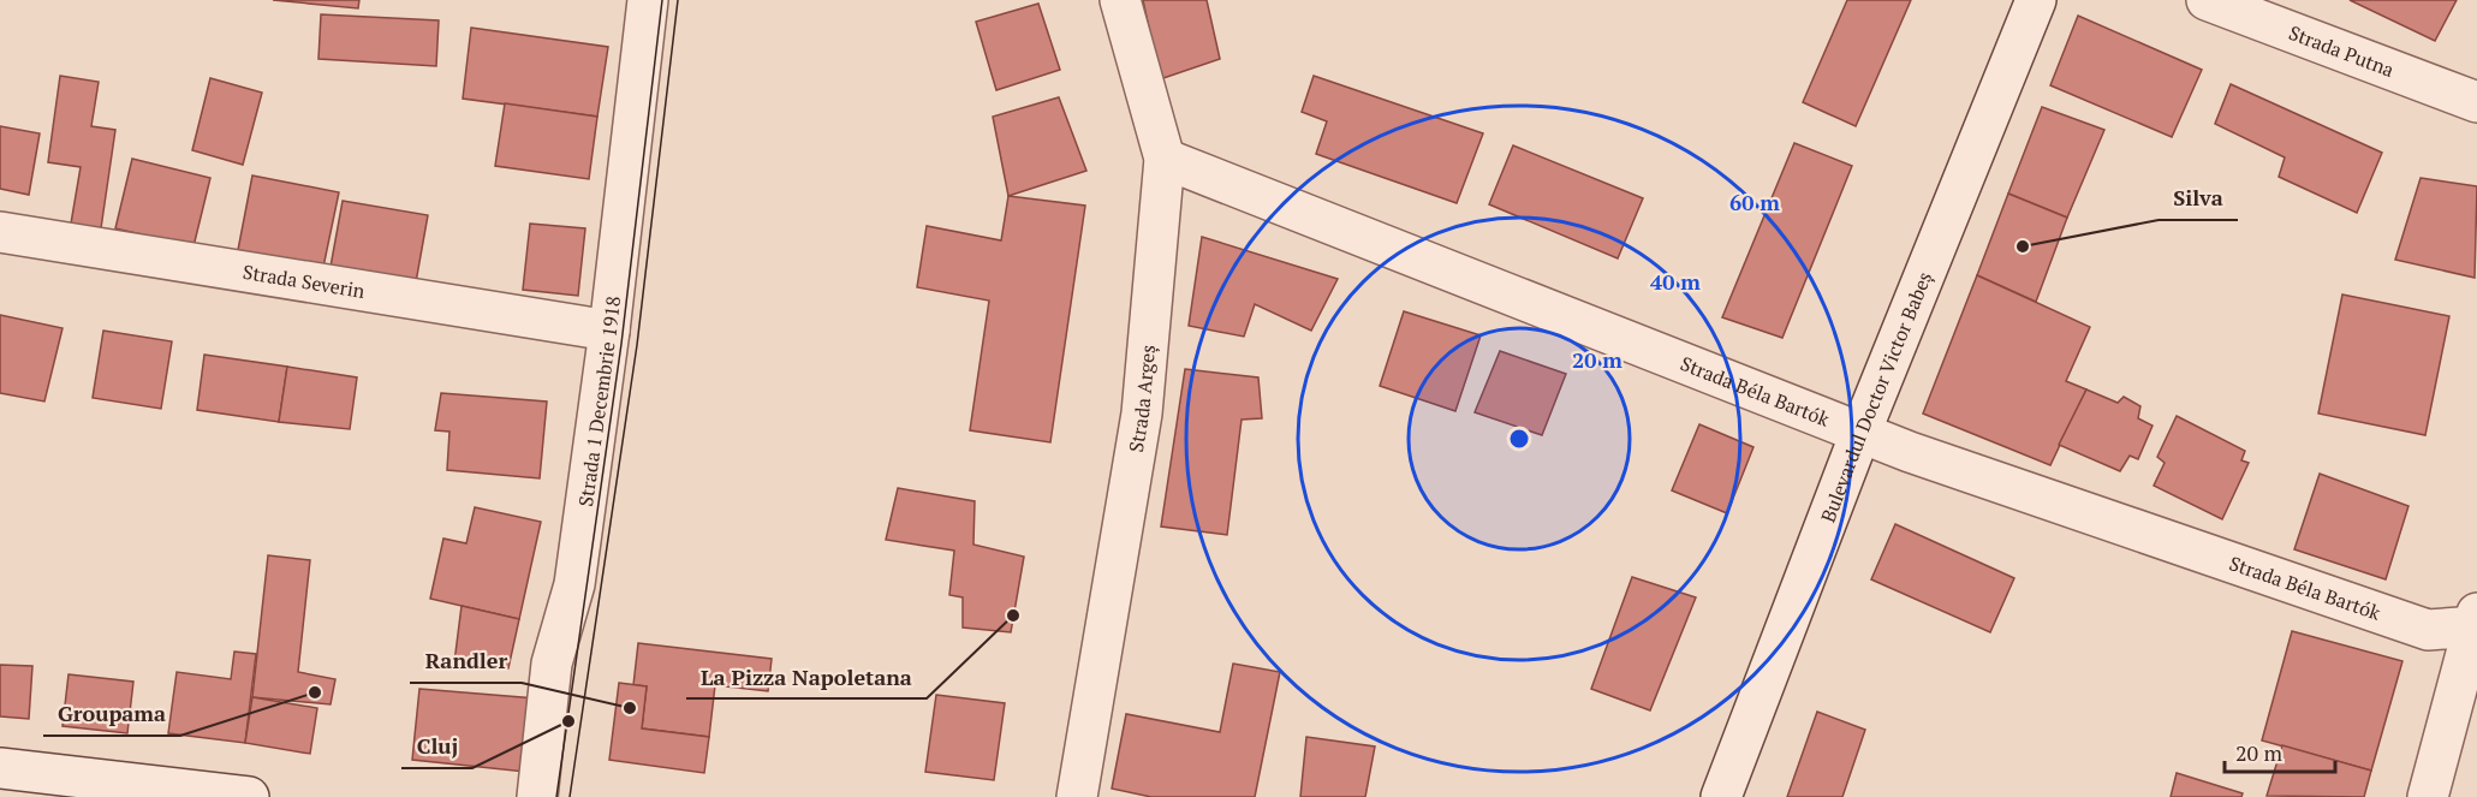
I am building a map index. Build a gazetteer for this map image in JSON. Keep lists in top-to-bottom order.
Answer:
{
  "streets": {
    "street": [
      "Strada Putna",
      "Strada Severin",
      "Strada Béla Bartók",
      "Strada Argeș",
      "Bulevardul Doctor Victor Babeș",
      "Strada 1 Decembrie 1918"
    ]
  },
  "crossings": [
    ["Strada Severin", "Strada 1 Decembrie 1918"],
    ["Strada Béla Bartók", "Strada Argeș"],
    ["Strada Béla Bartók", "Bulevardul Doctor Victor Babeș"]
  ],
  "places": [
    "Silva",
    "La Pizza Napoletana",
    "Groupama",
    "Randler",
    "Cluj"
  ],
  "scale_bar": "20 m",
  "rings": ["60 m", "40 m", "20 m"]
}
